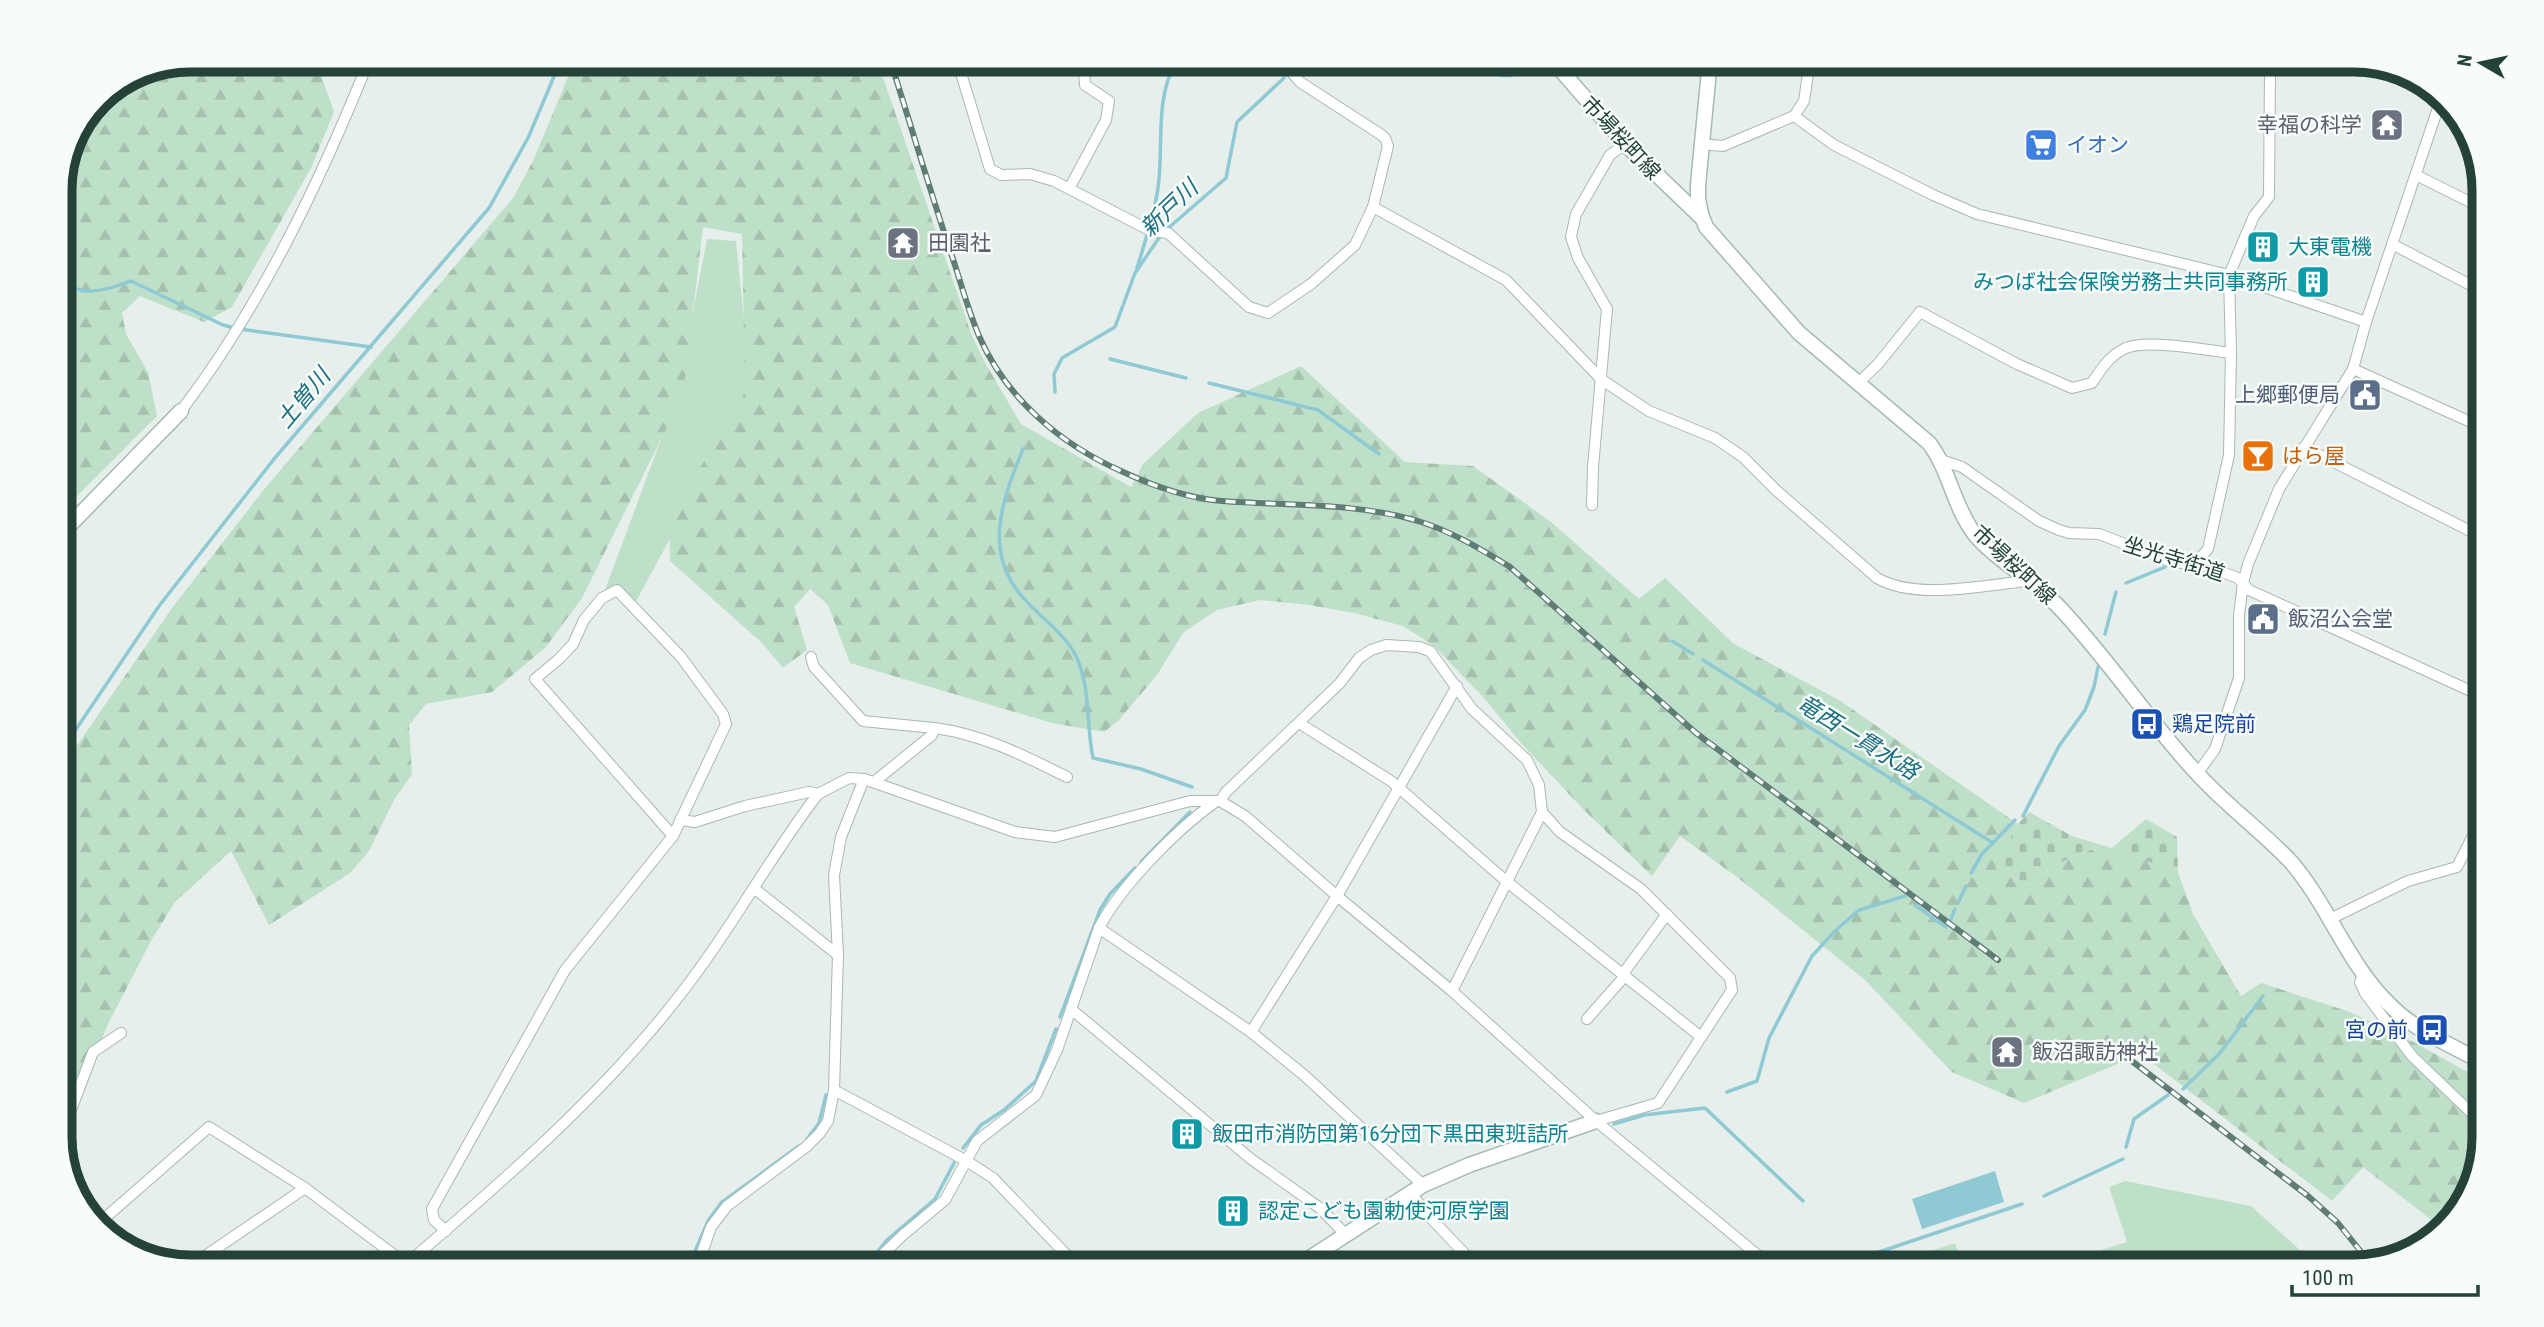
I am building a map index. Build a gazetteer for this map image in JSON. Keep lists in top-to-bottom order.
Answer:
{
  "streets": {
    "main road": ["市場桜町線"],
    "street": ["坐光寺街道"]
  },
  "crossings": [
    ["市場桜町線", "坐光寺街道"]
  ],
  "water": ["新戸川", "土曽川", "竜西一貫水路"],
  "places": {
    "temple": ["幸福の科学", "田園社", "飯沼諏訪神社"],
    "supermarket": ["イオン"],
    "building": [
      "大東電機",
      "みつば社会保険労務士共同事務所",
      "飯田市消防団第16分団下黒田東班詰所",
      "認定こども園勅使河原学園"
    ],
    "public building": ["上郷郵便局", "飯沼公会堂"],
    "bar": ["はら屋"],
    "bus stop": ["鶏足院前", "宮の前"]
  },
  "scale_bar": "100 m",
  "north": "left"
}
